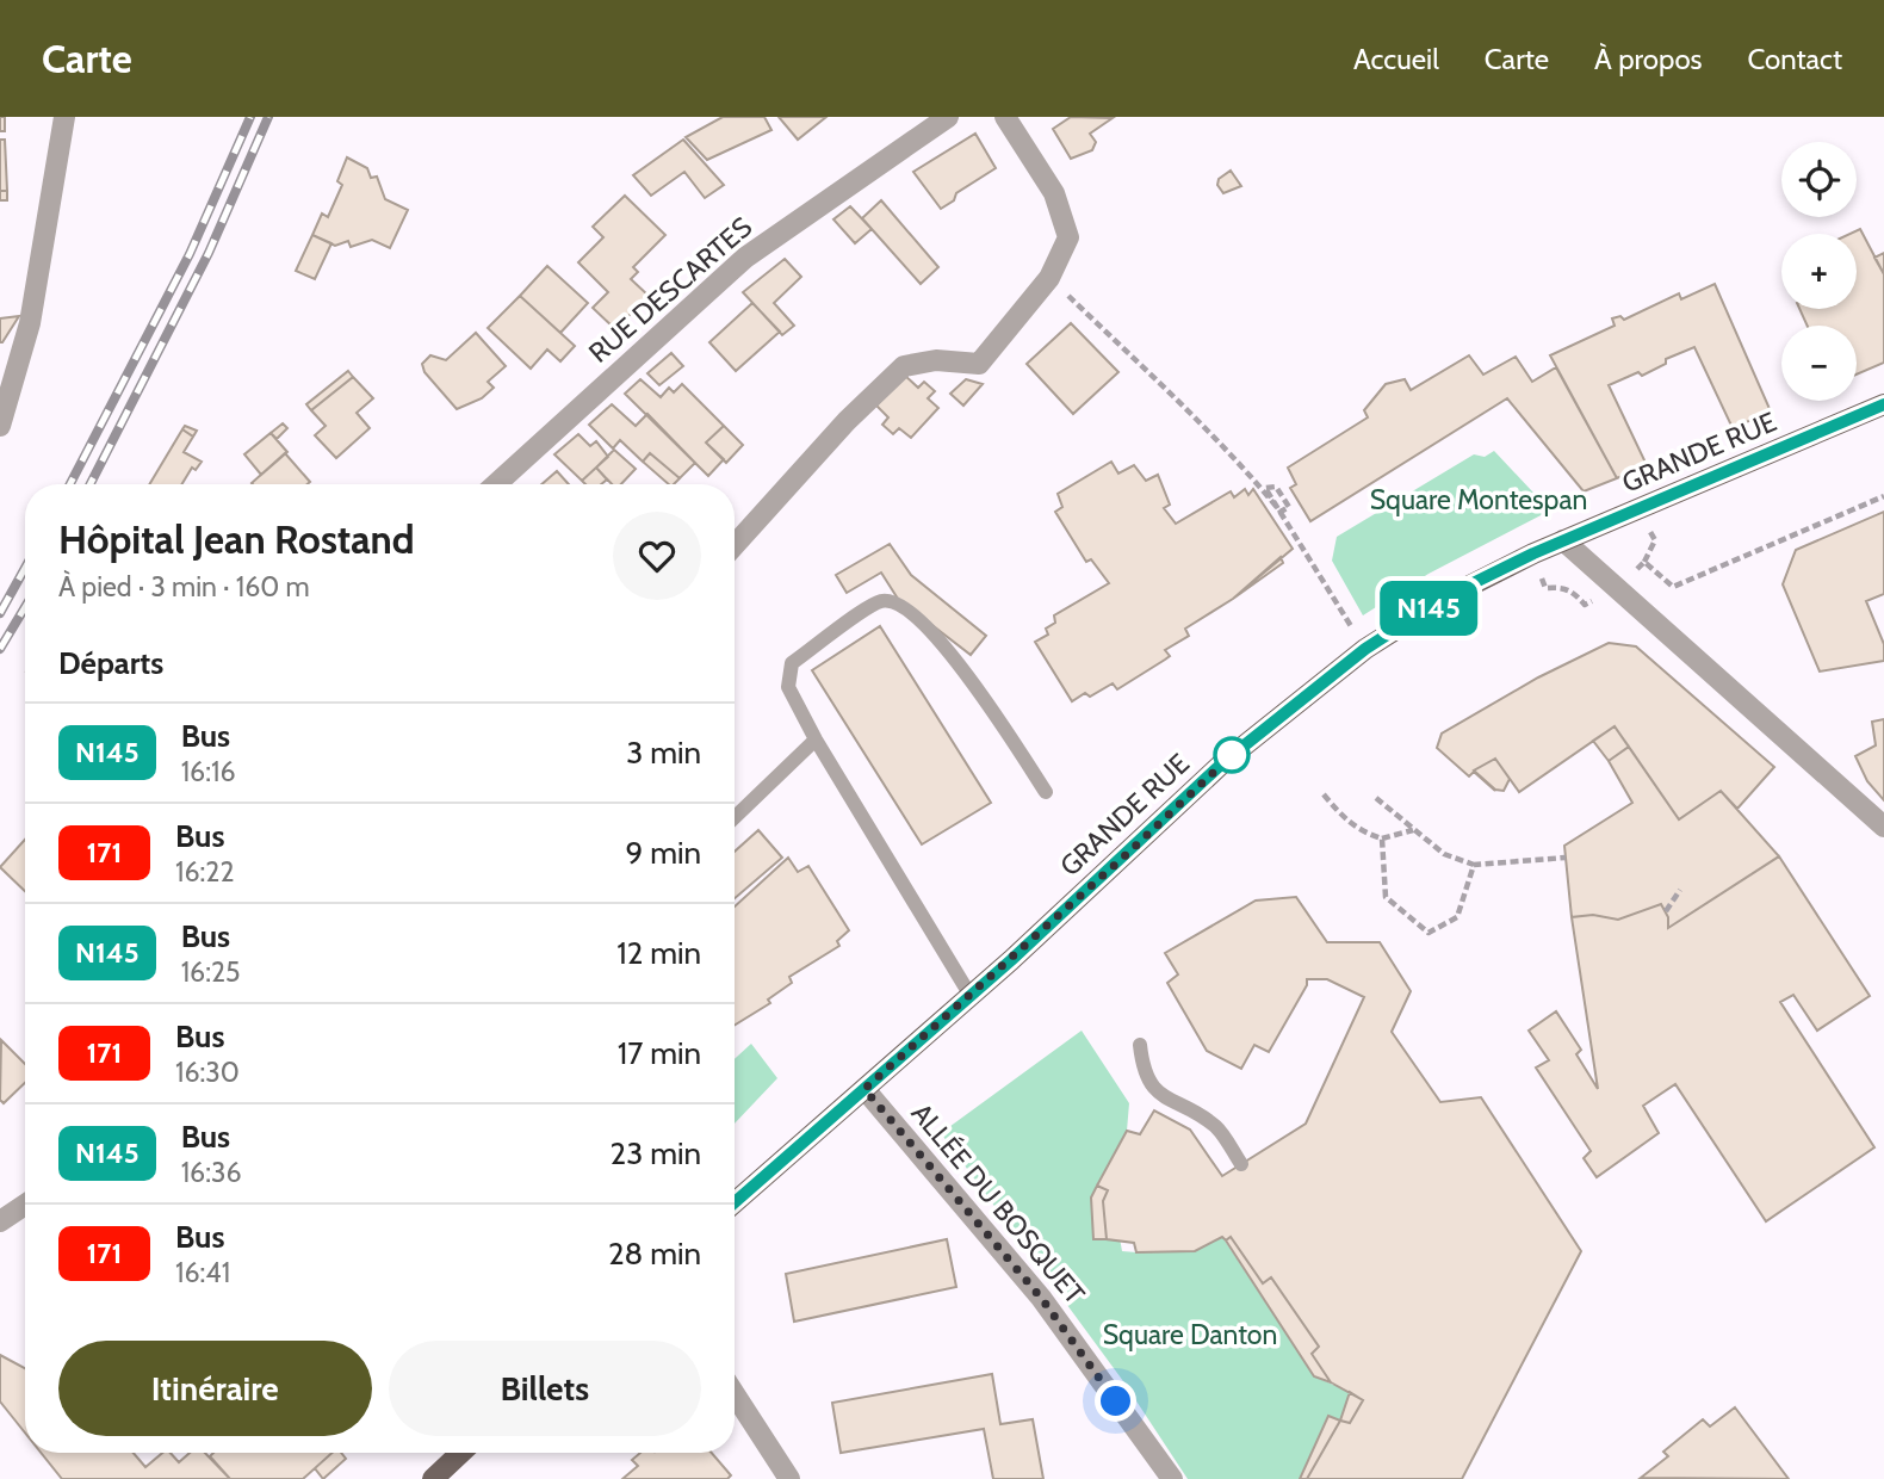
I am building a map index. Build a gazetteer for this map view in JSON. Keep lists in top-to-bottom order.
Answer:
{
  "streets": {
    "main road": ["GRANDE RUE"],
    "street": ["RUE DESCARTES", "ALLÉE DU BOSQUET"]
  },
  "crossings": [
    ["GRANDE RUE", "ALLÉE DU BOSQUET"]
  ],
  "parks": ["Square Montespan", "Square Danton"],
  "lines": ["bus line N145"],
  "page": {
    "header": "Carte",
    "nav": [
      "Accueil",
      "Carte",
      "À propos",
      "Contact"
    ],
    "on_map": "N145",
    "map_buttons": ["+", "−"],
    "heading": [
      ["Hôpital Jean Rostand", "À pied · 3 min · 160 m"],
      "Départs"
    ],
    "list": [
      {
        "mark": "N145",
        "name": "Bus",
        "note": "16:16",
        "value": "3 min"
      },
      {
        "mark": "171",
        "name": "Bus",
        "note": "16:22",
        "value": "9 min"
      },
      {
        "mark": "N145",
        "name": "Bus",
        "note": "16:25",
        "value": "12 min"
      },
      {
        "mark": "171",
        "name": "Bus",
        "note": "16:30",
        "value": "17 min"
      },
      {
        "mark": "N145",
        "name": "Bus",
        "note": "16:36",
        "value": "23 min"
      },
      {
        "mark": "171",
        "name": "Bus",
        "note": "16:41",
        "value": "28 min"
      }
    ],
    "buttons": ["Itinéraire", "Billets"]
  }
}
